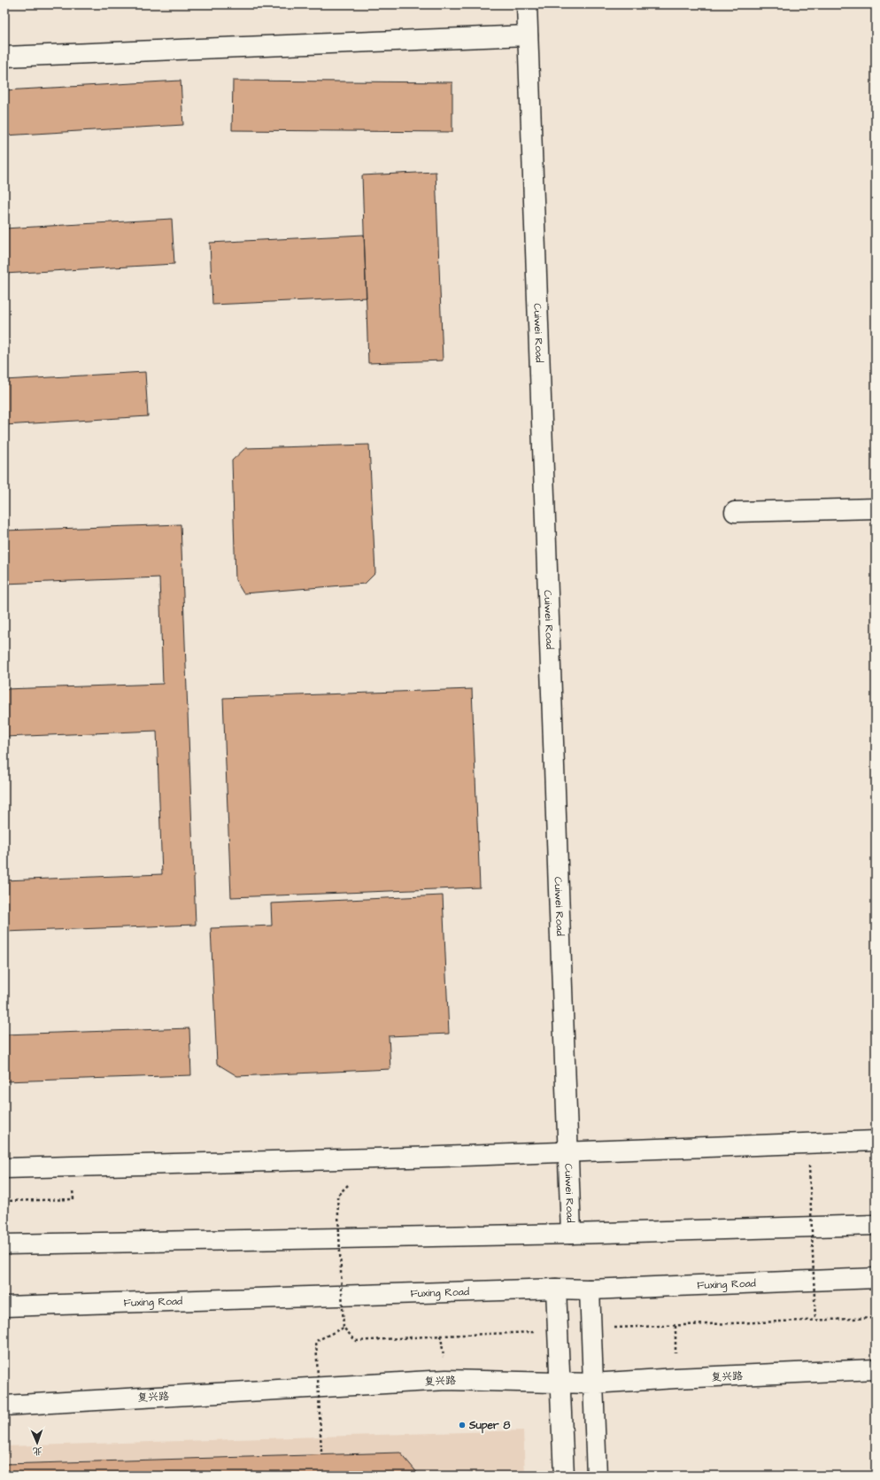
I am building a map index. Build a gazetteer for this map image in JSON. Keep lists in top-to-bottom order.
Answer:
{
  "streets": {
    "main road": ["Cuiwei Road", "Fuxing Road", "复兴路"]
  },
  "places": ["Super 8"],
  "north": "bottom"
}
